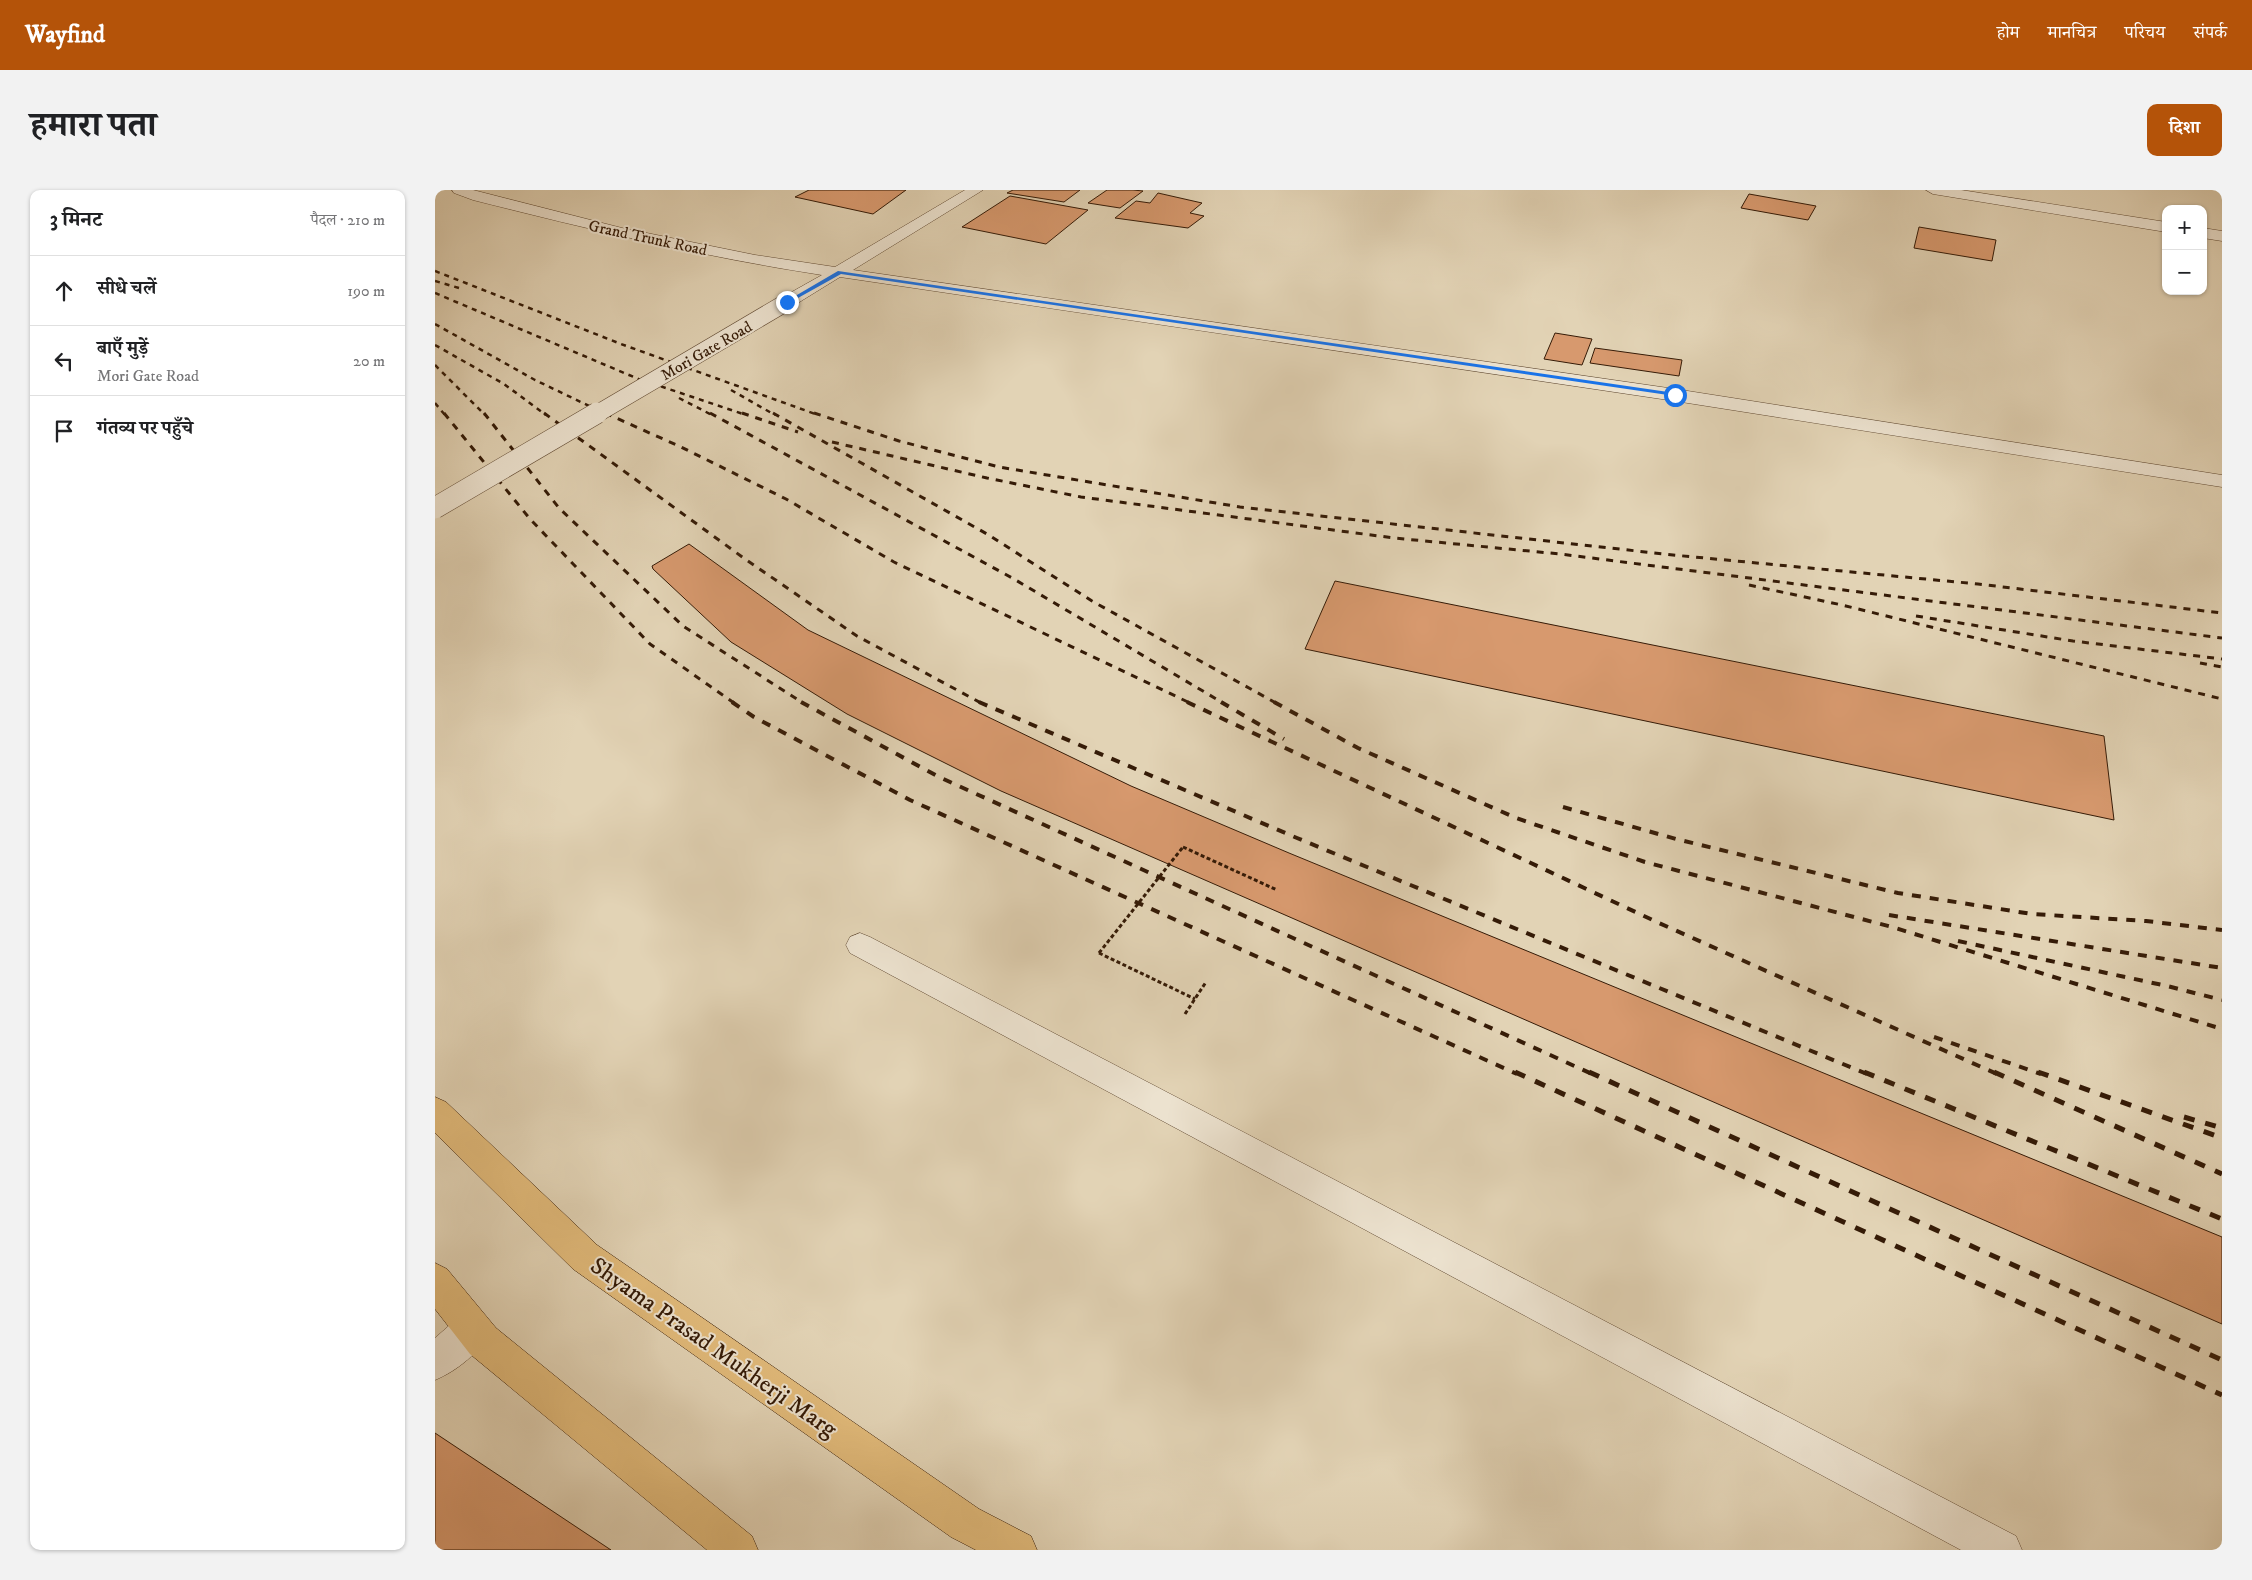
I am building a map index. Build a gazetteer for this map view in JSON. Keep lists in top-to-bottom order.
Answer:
{
  "streets": {
    "main road": ["Shyama Prasad Mukherji Marg"],
    "street": ["Grand Trunk Road", "Mori Gate Road"]
  },
  "crossings": [
    ["Grand Trunk Road", "Mori Gate Road"]
  ],
  "page": {
    "header": "Wayfind",
    "nav": [
      "होम",
      "मानचित्र",
      "परिचय",
      "संपर्क"
    ],
    "title": "हमारा पता",
    "buttons": "दिशा",
    "heading": ["3 मिनट", "पैदल · 210 m"],
    "map_buttons": ["+", "−"],
    "list": [
      ["सीधे चलें", "190 m"],
      ["बाएँ मुड़ें", "Mori Gate Road", "20 m"],
      "गंतव्य पर पहुँचे"
    ]
  }
}
